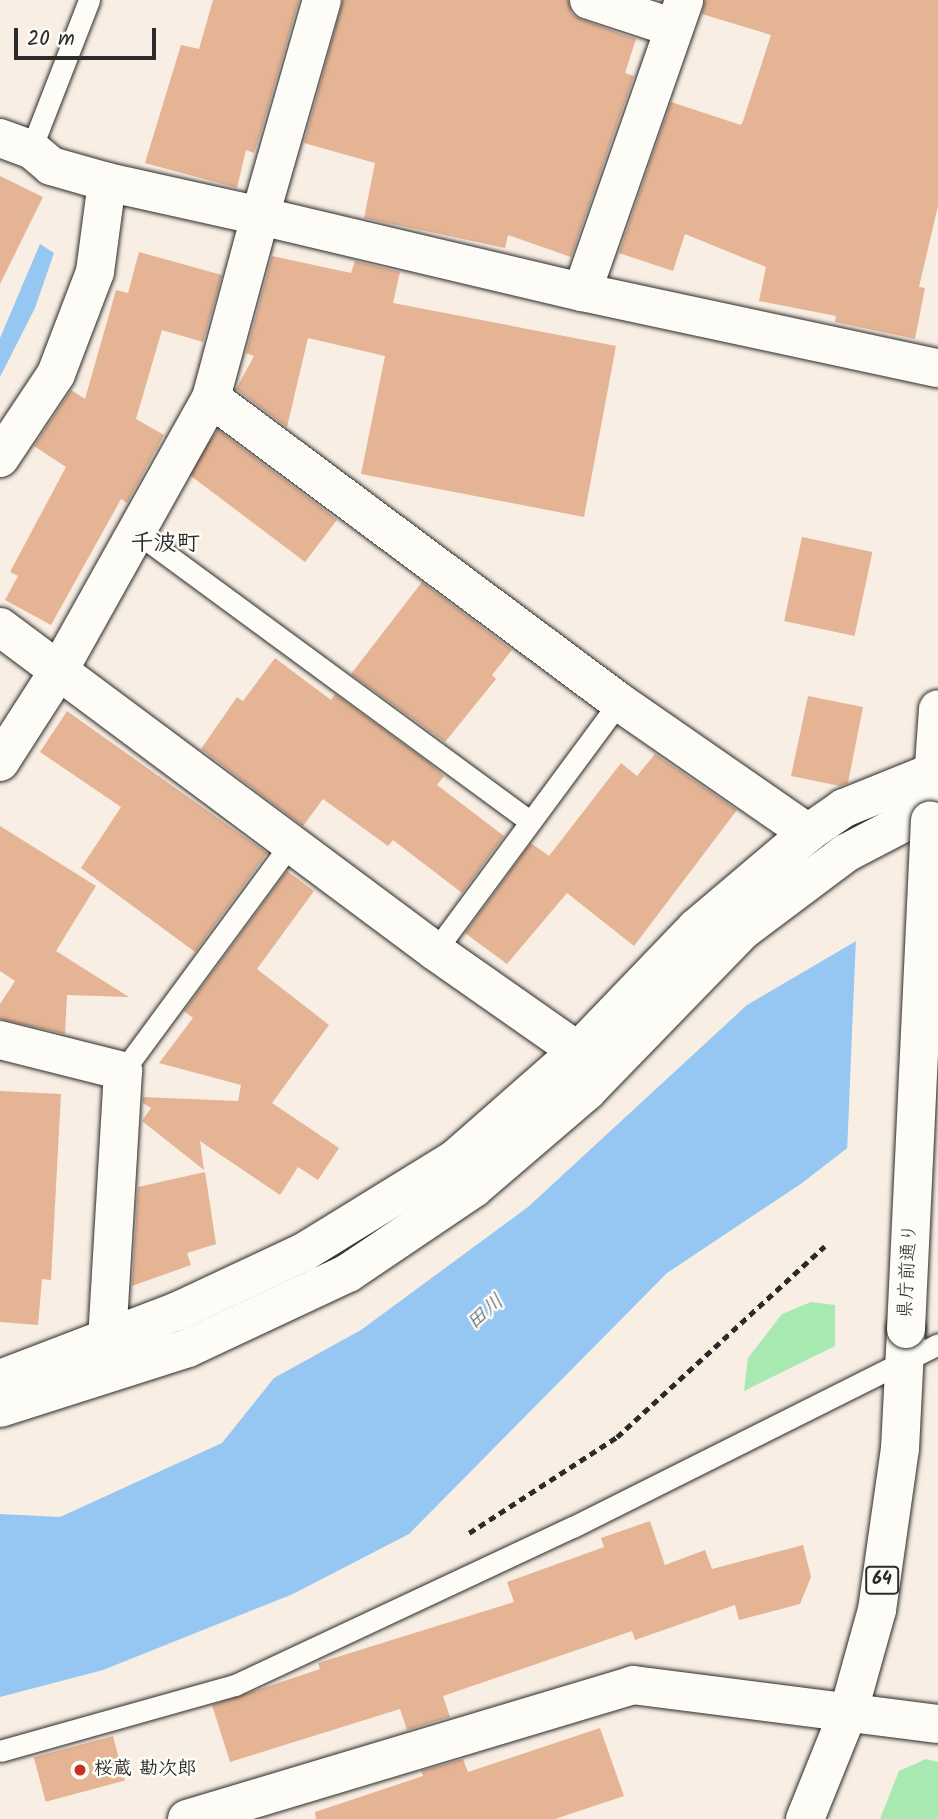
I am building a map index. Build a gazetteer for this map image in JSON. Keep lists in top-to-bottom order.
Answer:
{
  "streets": {
    "street": ["県庁前通り", "64"]
  },
  "districts": ["千波町"],
  "water": ["田川"],
  "places": ["桜蔵 勘次郎"],
  "scale_bar": "20 m"
}
